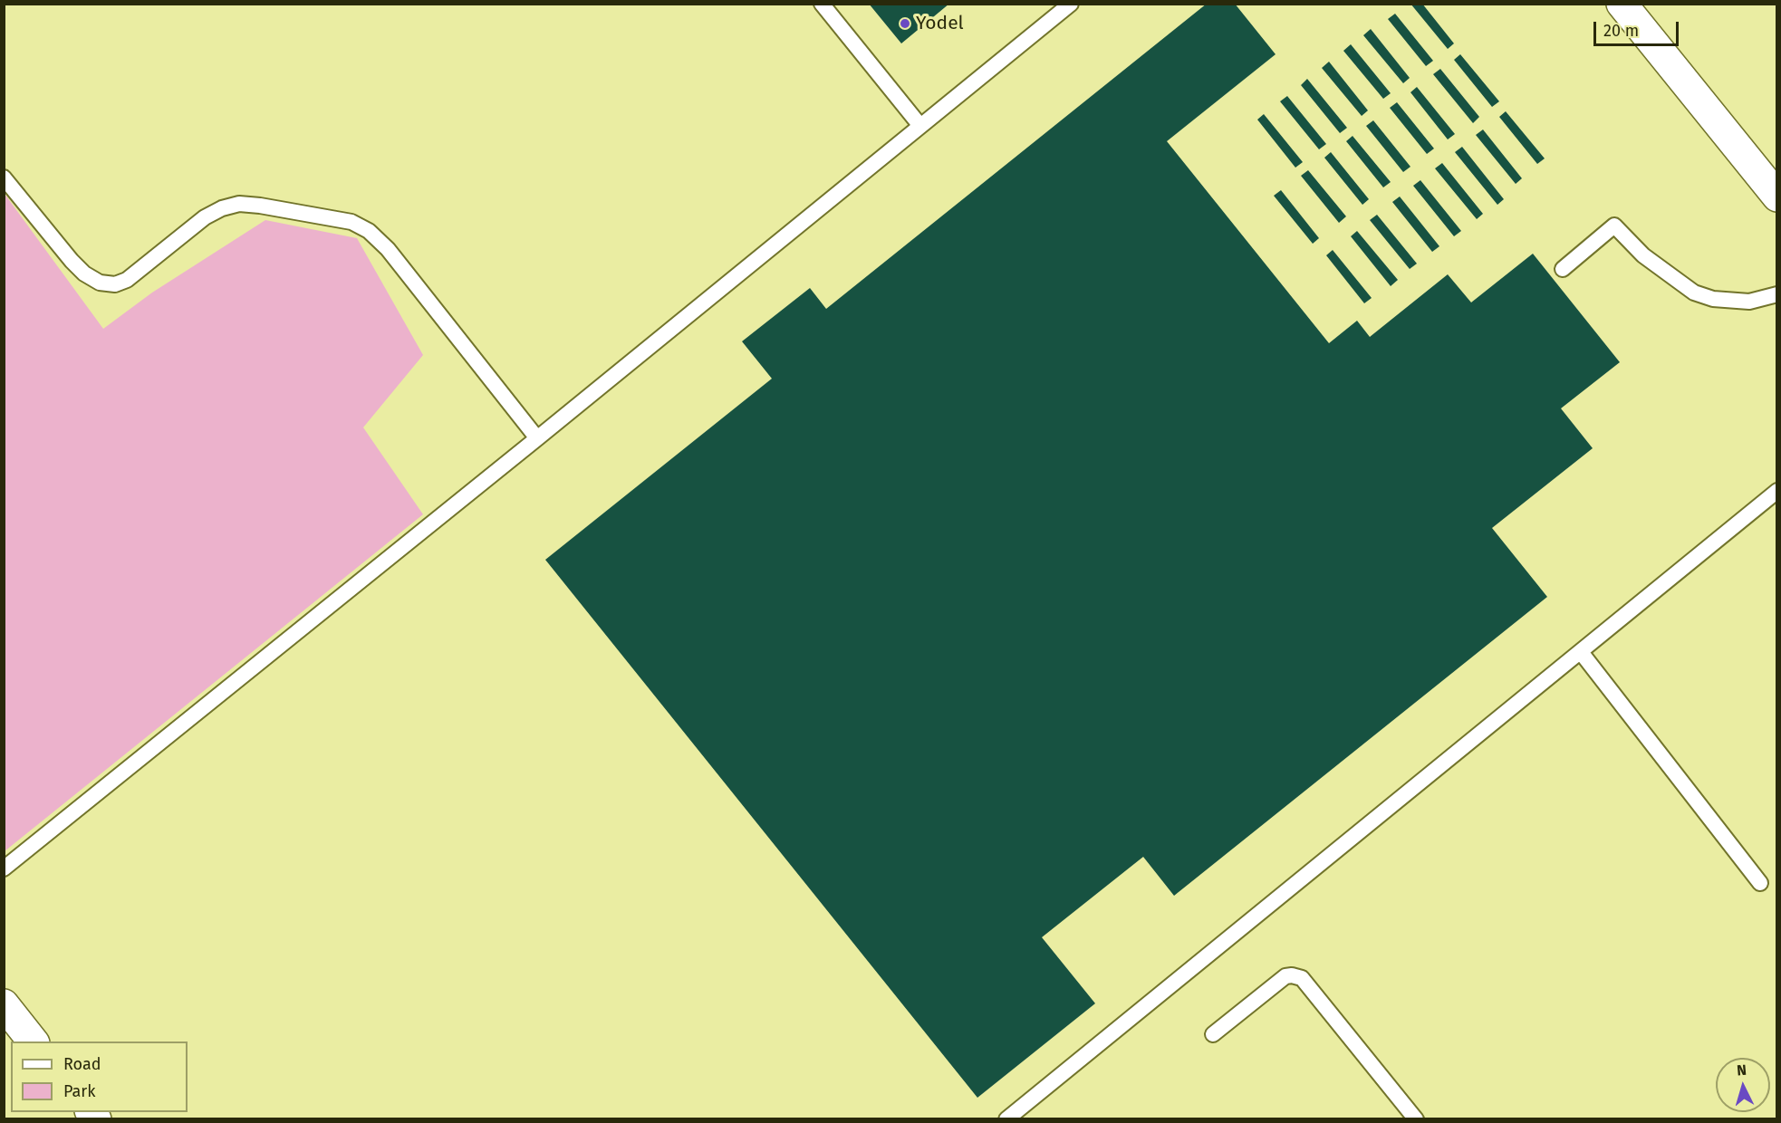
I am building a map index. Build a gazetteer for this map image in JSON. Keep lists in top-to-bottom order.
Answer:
{
  "places": ["Yodel"],
  "legend": ["Road", "Park"],
  "scale_bar": "20 m",
  "north": "top"
}
